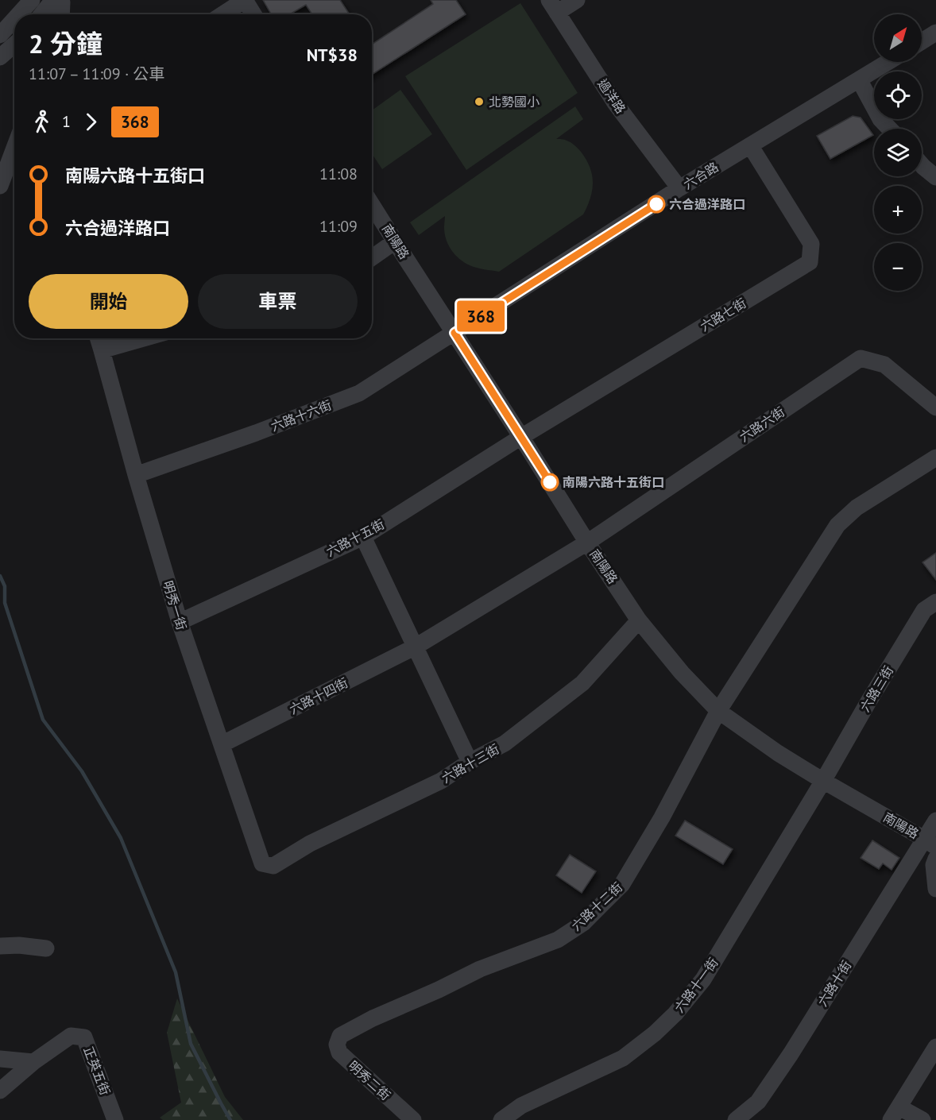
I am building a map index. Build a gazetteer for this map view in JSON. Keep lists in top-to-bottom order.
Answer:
{
  "streets": {
    "street": [
      "過洋路",
      "六合路",
      "南陽路",
      "六路七街",
      "六路十六街",
      "六路六街",
      "六路十五街",
      "明秀一街",
      "六路三街",
      "六路十四街",
      "六路十三街",
      "六路十二街",
      "六路十街",
      "六路十一街",
      "正英五街",
      "明秀二街"
    ]
  },
  "crossings": [
    ["過洋路", "六合路"],
    ["六合路", "南陽路"],
    ["六合路", "六路七街"],
    ["六合路", "六路十六街"],
    ["南陽路", "六路七街"],
    ["南陽路", "六路十六街"],
    ["南陽路", "六路六街"],
    ["南陽路", "六路十五街"],
    ["南陽路", "六路三街"],
    ["南陽路", "六路十四街"],
    ["南陽路", "六路十三街"],
    ["南陽路", "六路十二街"],
    ["南陽路", "六路十街"],
    ["南陽路", "六路十一街"],
    ["六路七街", "六路十五街"],
    ["六路十六街", "明秀一街"],
    ["六路六街", "六路十四街"],
    ["六路十五街", "明秀一街"],
    ["明秀一街", "六路十四街"],
    ["明秀一街", "六路十三街"],
    ["六路三街", "六路十一街"],
    ["六路十二街", "明秀二街"]
  ],
  "places": ["北勢國小", "六合過洋路口", "南陽六路十五街口"],
  "lines": ["bus line 368"],
  "north": "top right",
  "page": {
    "on_map": "368",
    "map_buttons": ["+", "−"],
    "heading": ["2 分鐘", "11:07 – 11:09 · 公車", "NT$38"],
    "legs": ["1", "368"],
    "list": [
      {
        "name": "南陽六路十五街口",
        "value": "11:08"
      },
      {
        "name": "六合過洋路口",
        "value": "11:09"
      }
    ],
    "buttons": ["開始", "車票"]
  }
}
